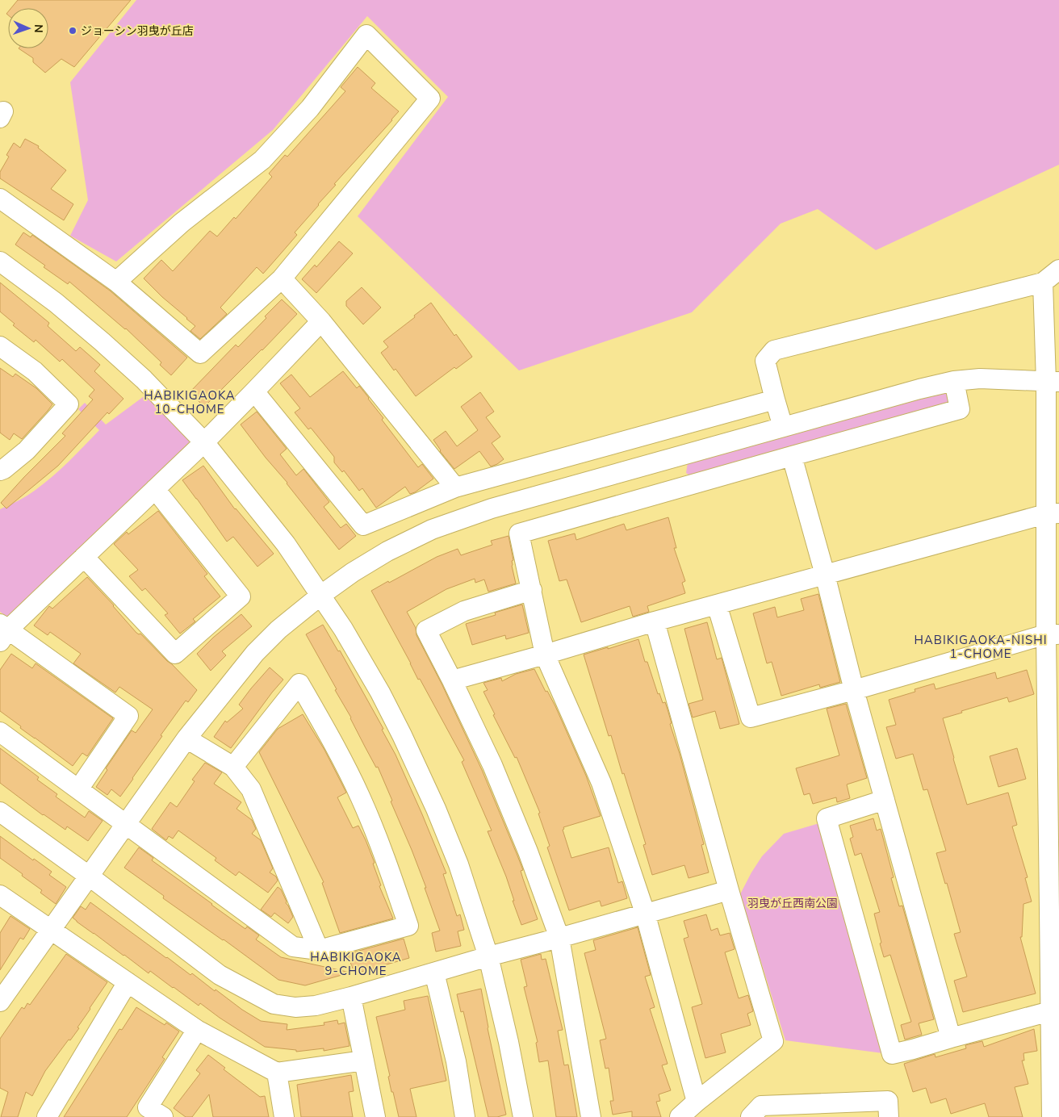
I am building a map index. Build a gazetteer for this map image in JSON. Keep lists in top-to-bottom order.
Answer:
{
  "districts": ["HABIKIGAOKA 10-CHOME", "HABIKIGAOKA-NISHI 1-CHOME", "HABIKIGAOKA 9-CHOME"],
  "parks": ["羽曳が丘西南公園"],
  "places": ["ジョーシン羽曳が丘店"],
  "north": "right"
}
